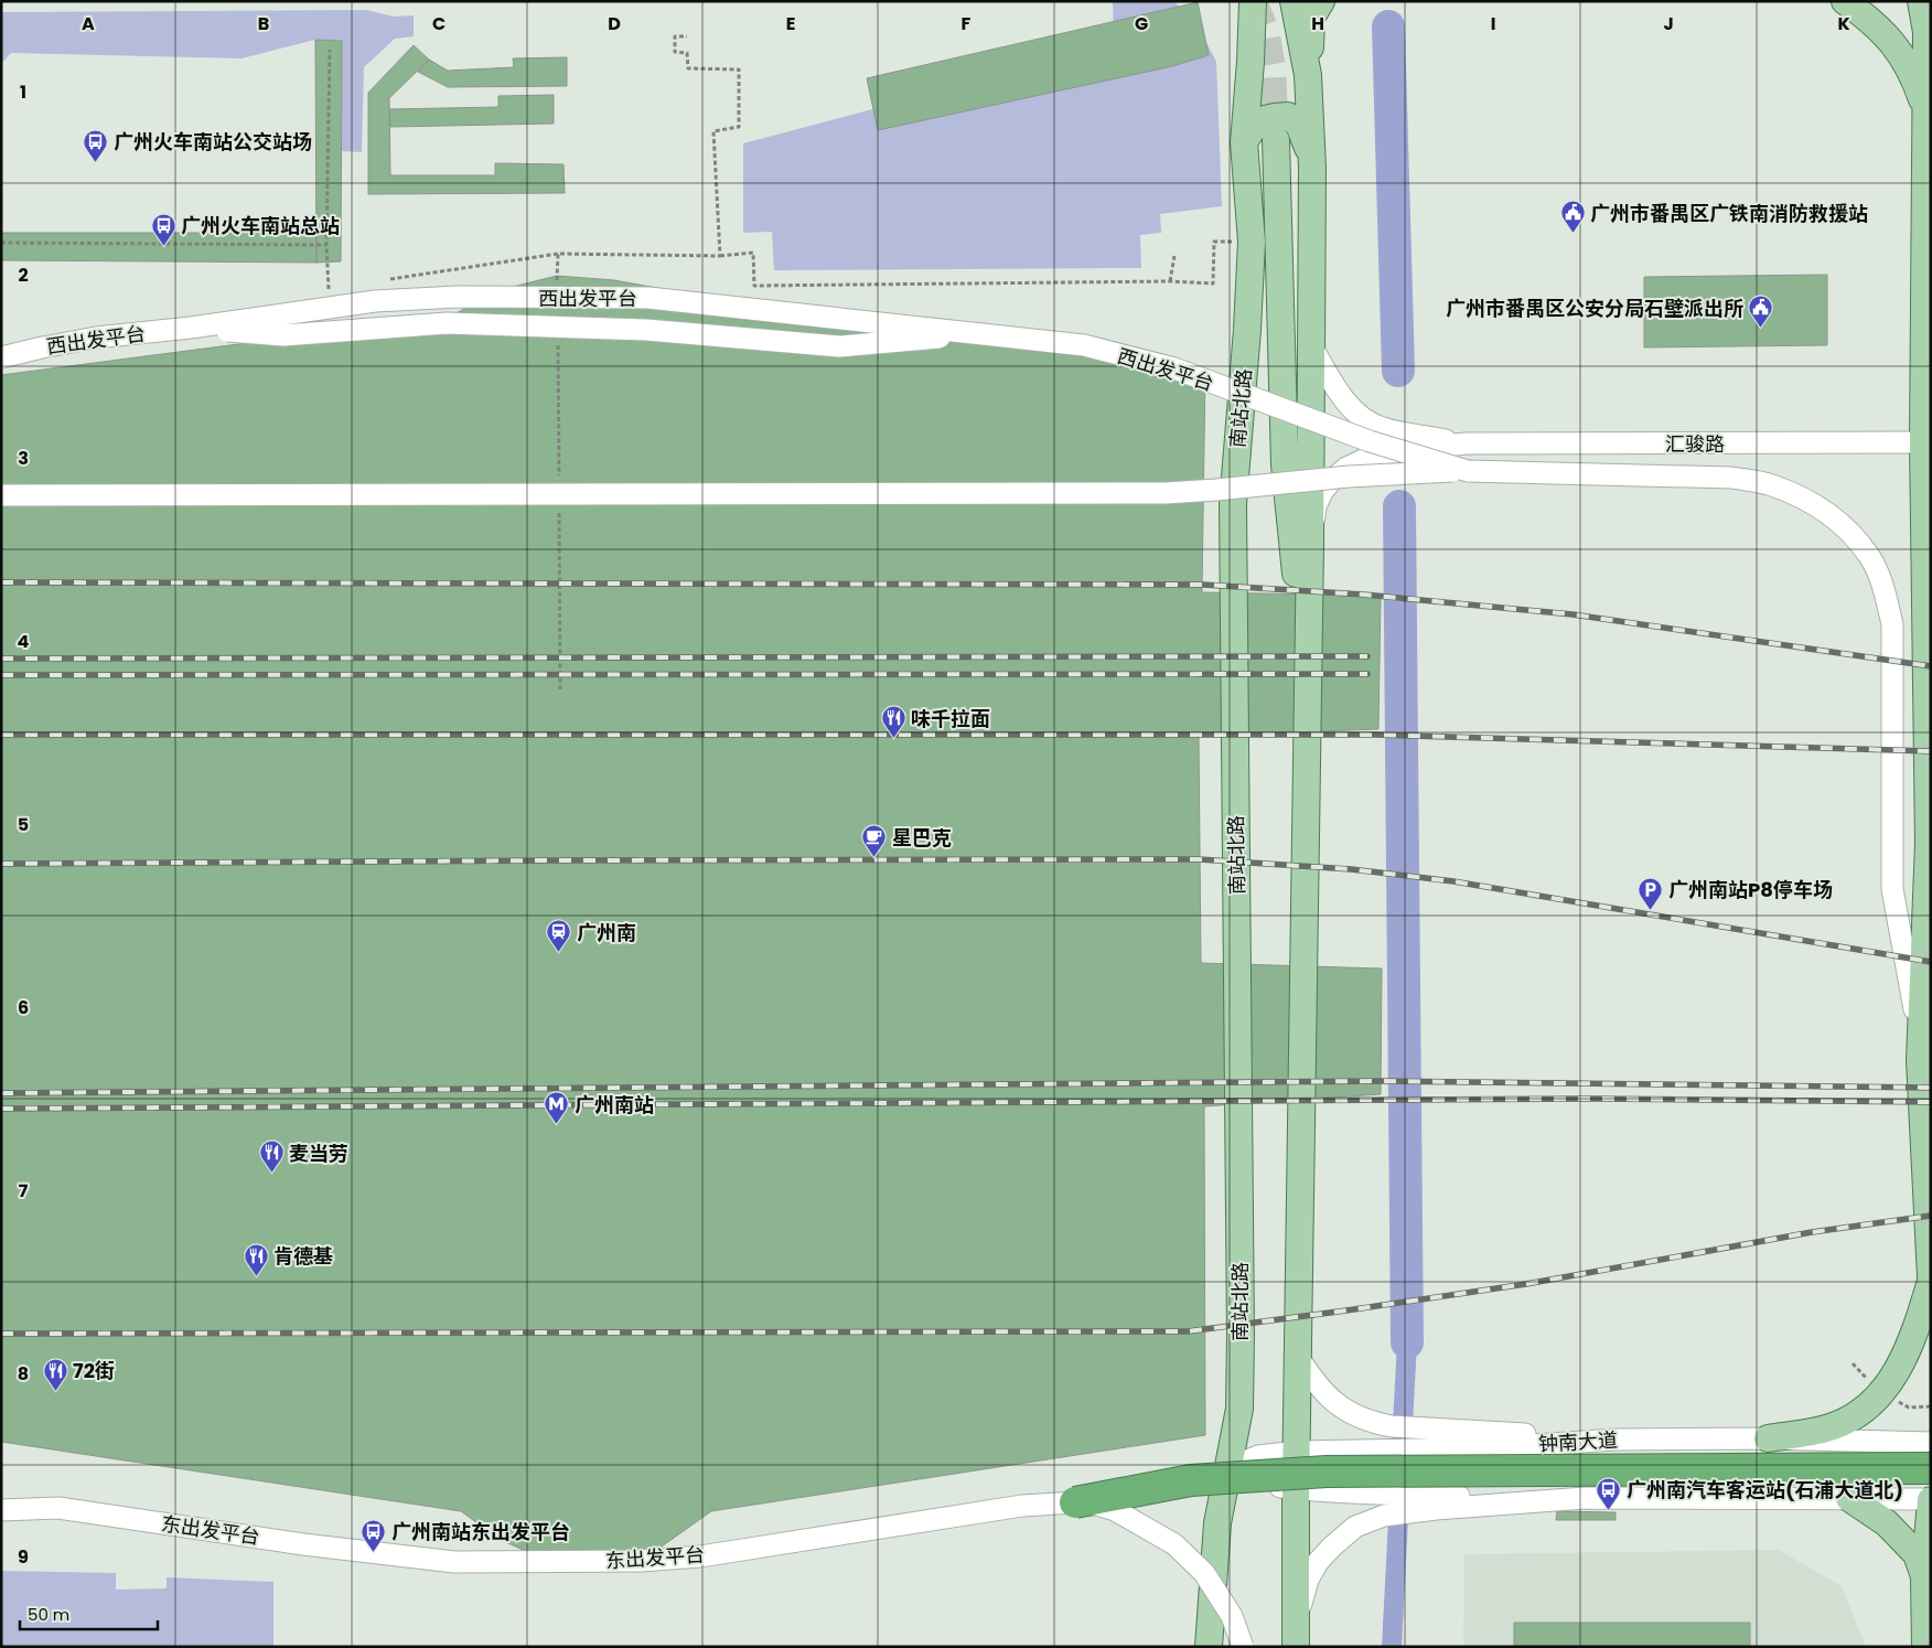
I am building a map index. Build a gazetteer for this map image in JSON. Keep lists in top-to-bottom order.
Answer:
{
  "streets": {
    "main road": ["南站北路"],
    "street": [
      "西出发平台",
      "汇骏路",
      "钟南大道",
      "东出发平台"
    ]
  },
  "crossings": [
    ["南站北路", "钟南大道"]
  ],
  "places": {
    "bus stop": [
      "广州火车南站公交站场",
      "广州火车南站总站",
      "广州南汽车客运站(石浦大道北)",
      "广州南站东出发平台"
    ],
    "public building": ["广州市番禺区广铁南消防救援站", "广州市番禺区公安分局石壁派出所"],
    "restaurant": [
      "味千拉面",
      "麦当劳",
      "肯德基",
      "72街"
    ],
    "cafe": ["星巴克"],
    "parking": ["广州南站P8停车场"],
    "station": ["广州南"],
    "metro station": ["广州南站"]
  },
  "scale_bar": "50 m",
  "grid": {
    "columns": [
      "A",
      "B",
      "C",
      "D",
      "E",
      "F",
      "G",
      "H",
      "I",
      "J",
      "K"
    ],
    "rows": [
      "1",
      "2",
      "3",
      "4",
      "5",
      "6",
      "7",
      "8",
      "9"
    ]
  }
}
